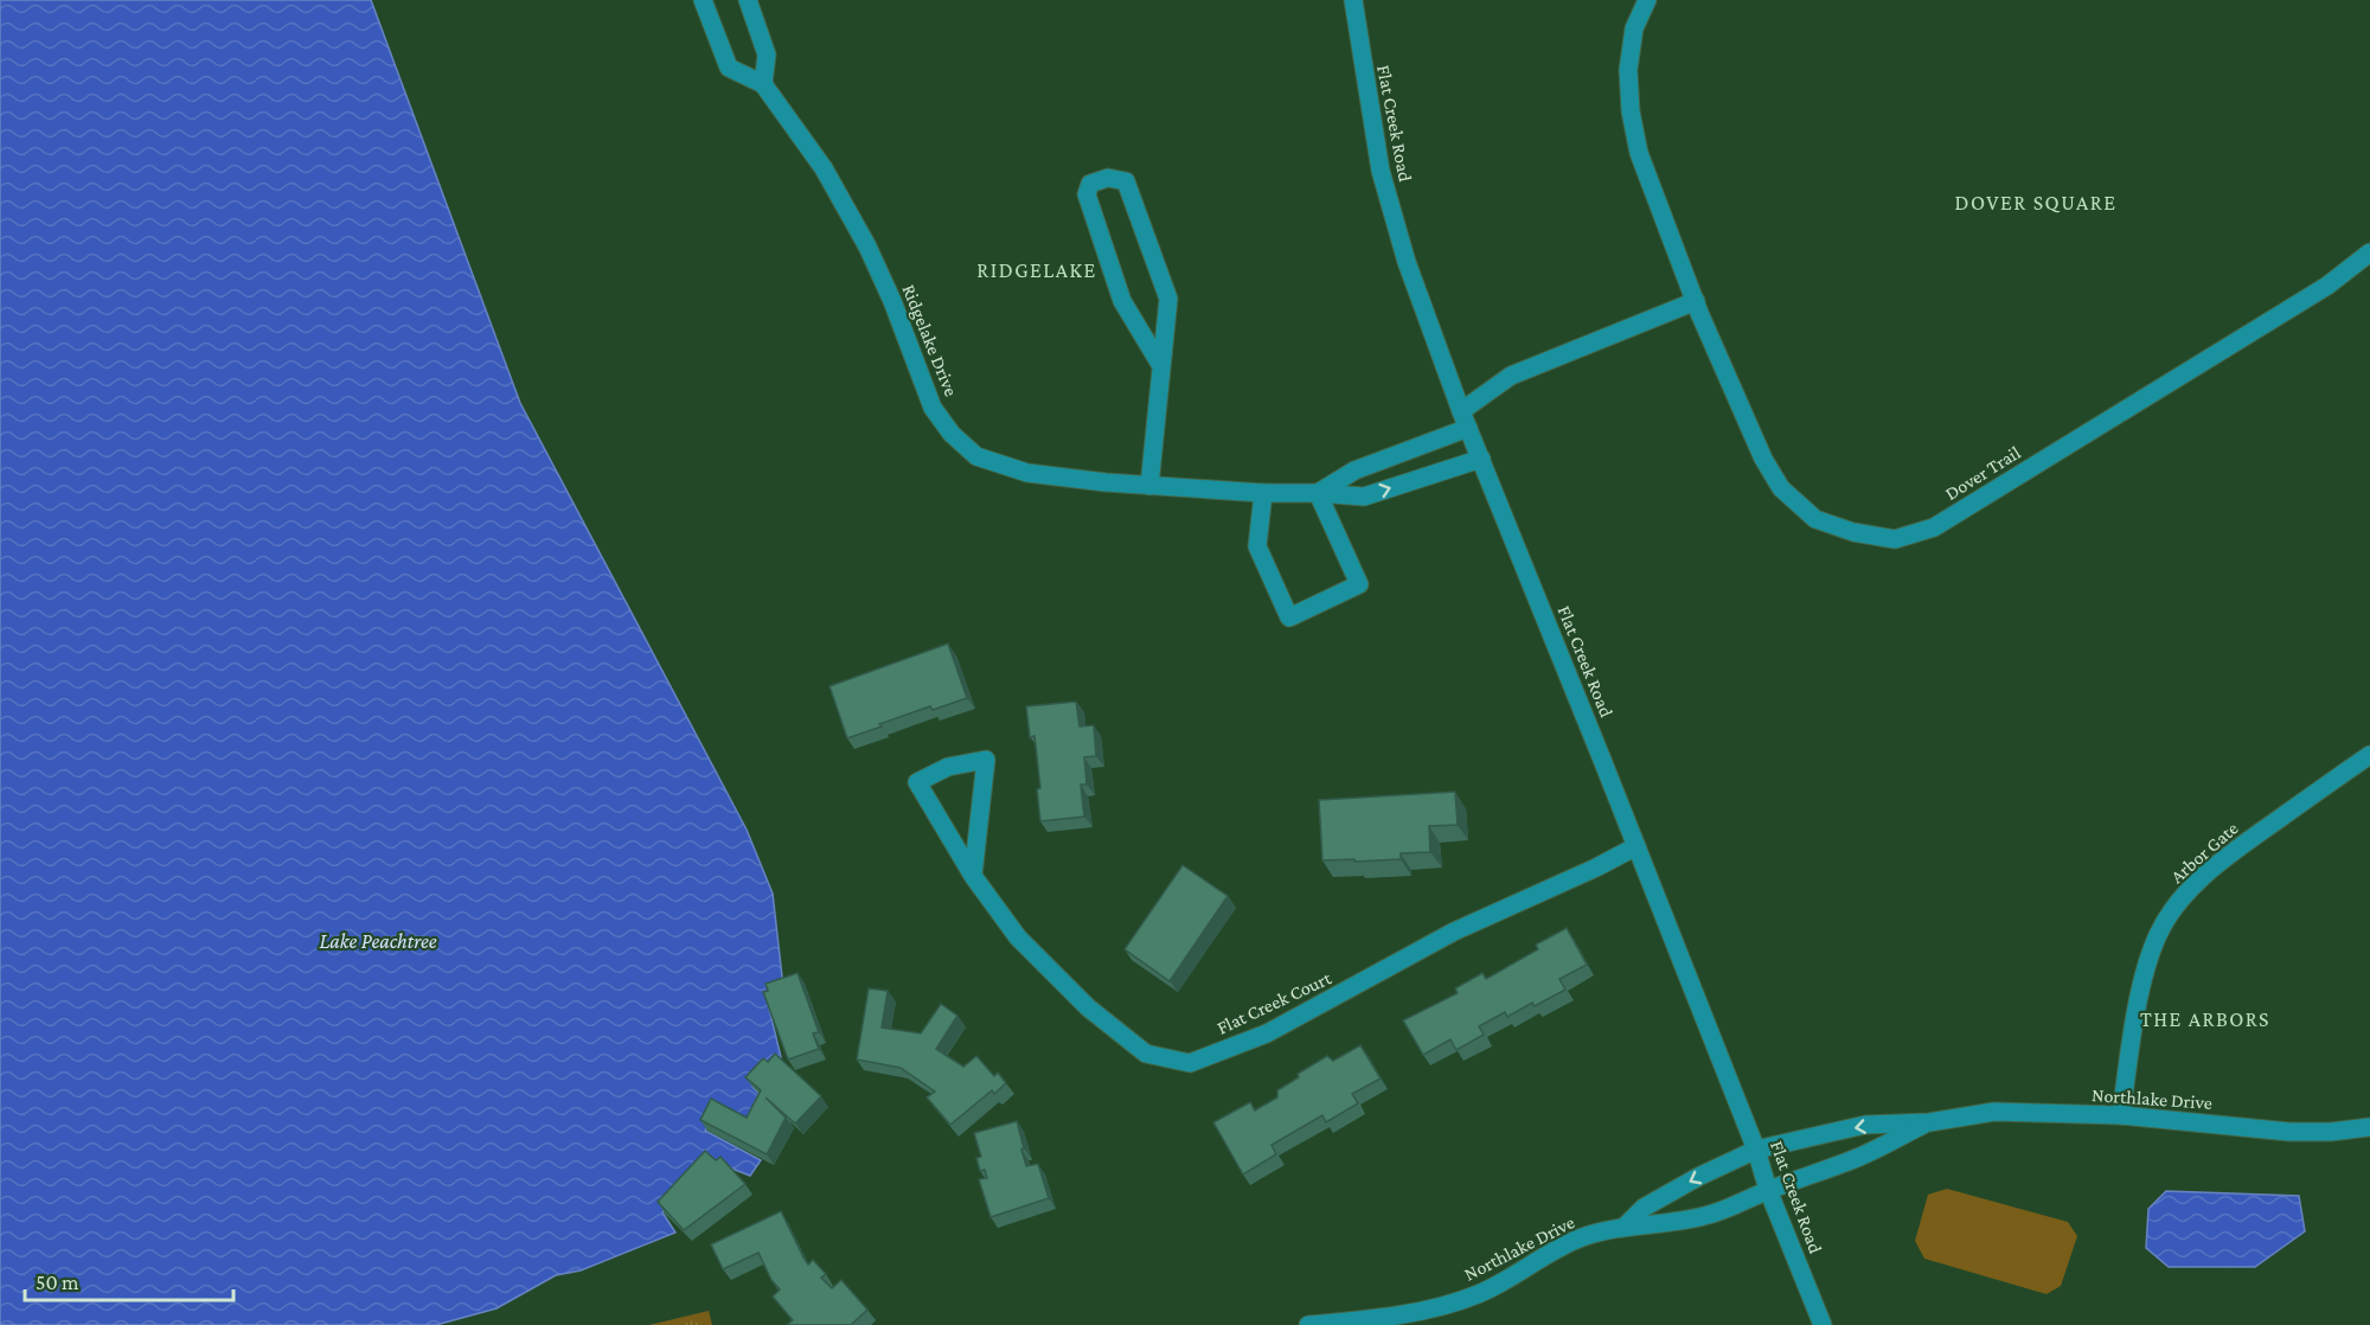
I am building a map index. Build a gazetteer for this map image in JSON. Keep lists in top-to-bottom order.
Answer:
{
  "streets": {
    "street": [
      "Flat Creek Road",
      "Ridgelake Drive",
      "Dover Trail",
      "Arbor Gate",
      "Flat Creek Court",
      "Northlake Drive"
    ]
  },
  "crossings": [
    ["Flat Creek Road", "Ridgelake Drive"],
    ["Flat Creek Road", "Flat Creek Court"],
    ["Flat Creek Road", "Northlake Drive"],
    ["Arbor Gate", "Northlake Drive"]
  ],
  "districts": ["DOVER SQUARE", "RIDGELAKE", "THE ARBORS"],
  "water": ["Lake Peachtree"],
  "scale_bar": "50 m"
}
